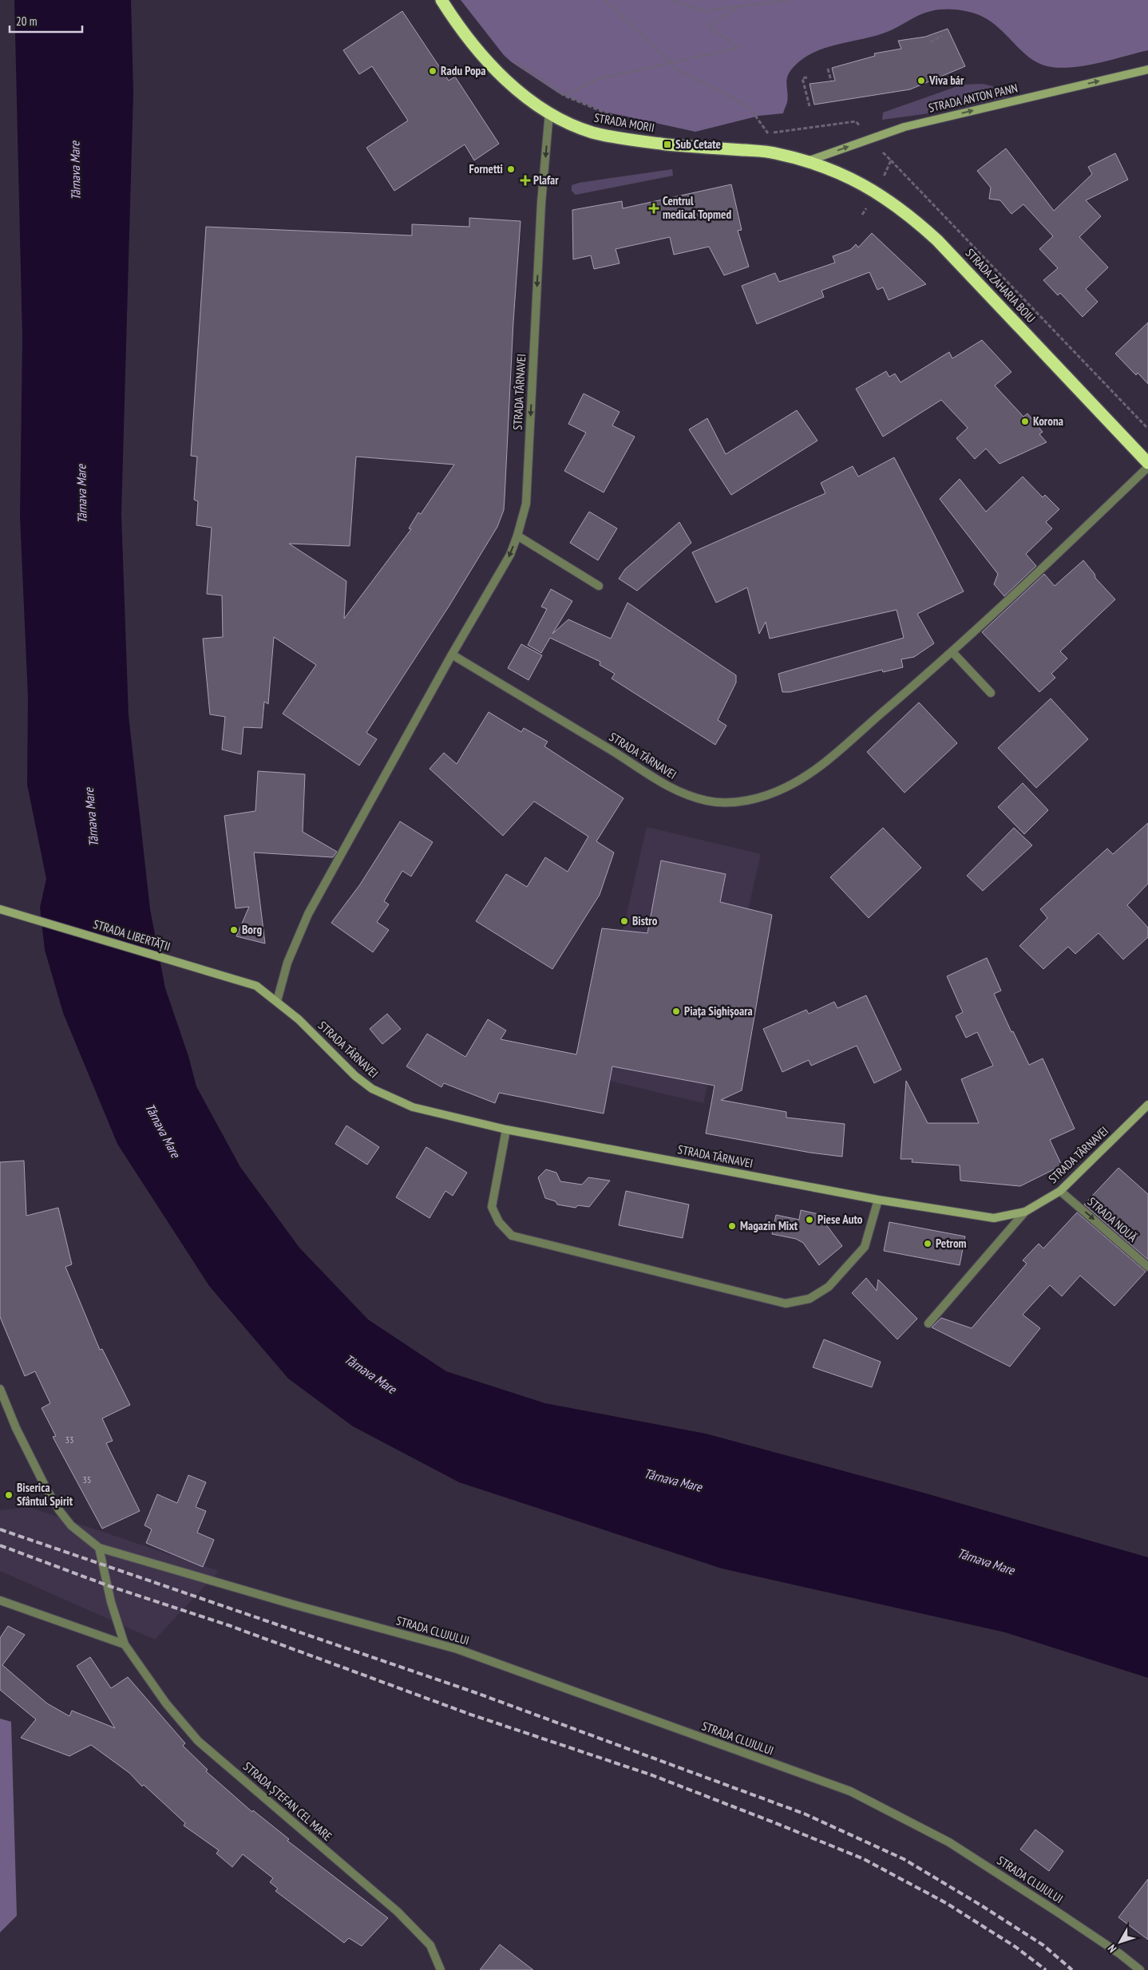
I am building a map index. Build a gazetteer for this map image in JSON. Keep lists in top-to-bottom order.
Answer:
{
  "streets": {
    "highway": ["STRADA MORII", "STRADA ZAHARIA BOIU"],
    "street": [
      "STRADA ANTON PANN",
      "STRADA TÂRNAVEI",
      "STRADA LIBERTĂȚII",
      "STRADA NOUĂ",
      "STRADA CLUJULUI",
      "STRADA ȘTEFAN CEL MARE"
    ]
  },
  "crossings": [
    ["STRADA ANTON PANN", "STRADA MORII"],
    ["STRADA ANTON PANN", "STRADA ZAHARIA BOIU"],
    ["STRADA MORII", "STRADA ZAHARIA BOIU"],
    ["STRADA MORII", "STRADA TÂRNAVEI"],
    ["STRADA TÂRNAVEI", "STRADA LIBERTĂȚII"],
    ["STRADA TÂRNAVEI", "STRADA NOUĂ"],
    ["STRADA CLUJULUI", "STRADA ȘTEFAN CEL MARE"]
  ],
  "one_way": ["STRADA ANTON PANN", "STRADA NOUĂ"],
  "water": ["Târnava Mare"],
  "places": {
    "other": [
      "Radu Popa",
      "Viva bár",
      "Fornetti",
      "Korona",
      "Bistro",
      "Borg",
      "Piața Sighișoara",
      "Piese Auto",
      "Magazin Mixt",
      "Petrom",
      "Biserica Sfântul Spirit"
    ],
    "transit": ["Sub Cetate"],
    "health": ["Plafar", "Centrul medical Topmed"]
  },
  "house_numbers": ["33", "35"],
  "scale_bar": "20 m",
  "north": "bottom left"
}
